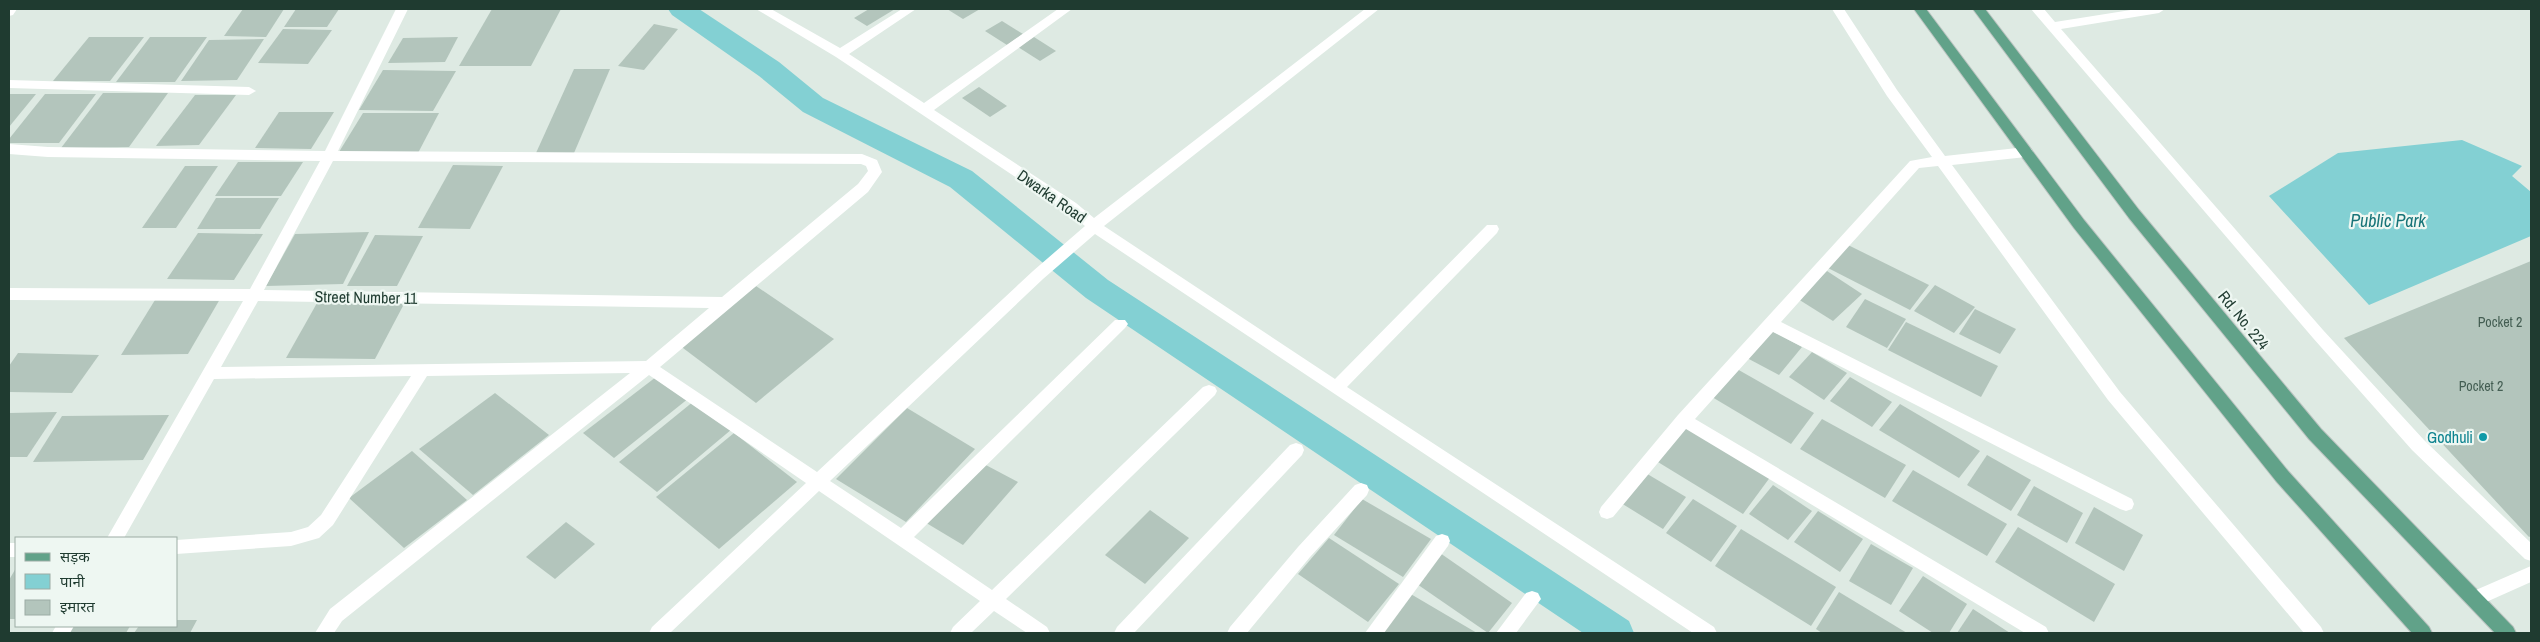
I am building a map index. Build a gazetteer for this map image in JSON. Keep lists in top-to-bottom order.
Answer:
{
  "streets": {
    "main road": ["Rd. No. 224"],
    "street": ["Dwarka Road", "Street Number 11"]
  },
  "water": ["Public Park"],
  "places": ["Godhuli"],
  "house_numbers": ["Pocket 2", "Pocket 2"],
  "legend": ["सड़क", "पानी", "इमारत"]
}
